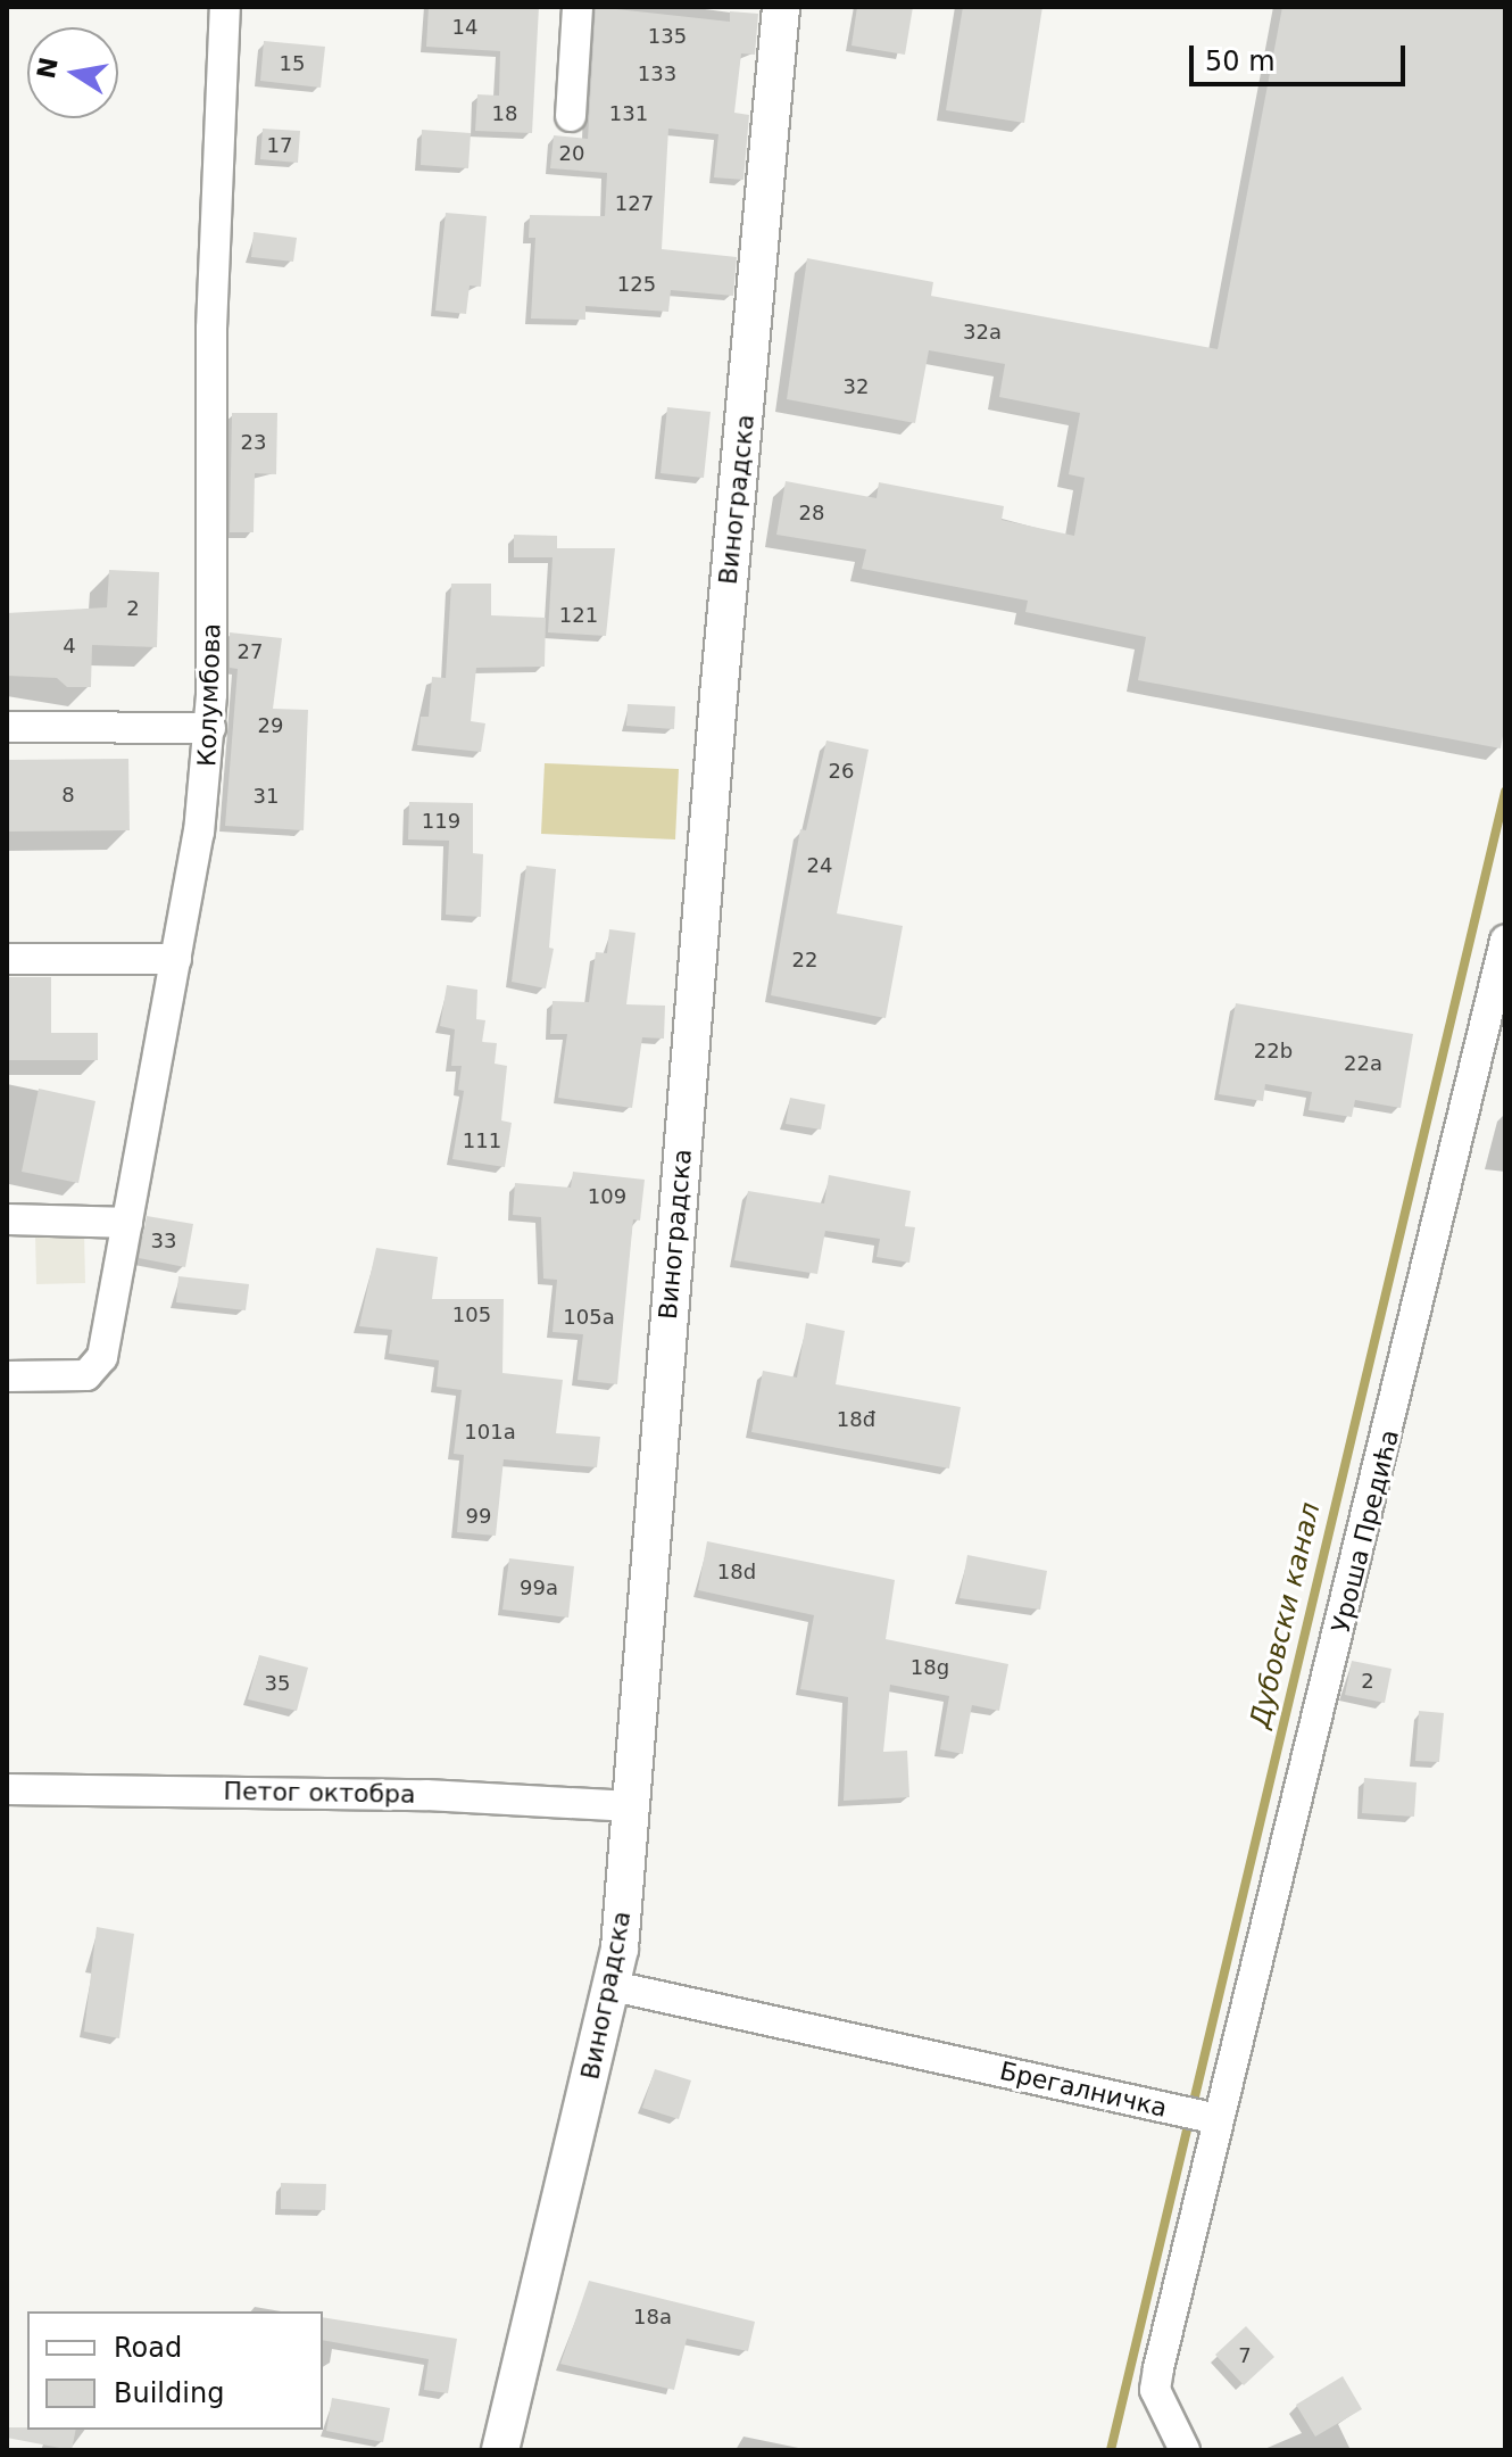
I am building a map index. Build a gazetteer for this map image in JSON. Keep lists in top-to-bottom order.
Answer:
{
  "streets": {
    "street": [
      "Виноградска",
      "Колумбова",
      "Уроша Предића",
      "Петог октобра",
      "Брегалничка"
    ]
  },
  "crossings": [
    ["Виноградска", "Петог октобра"],
    ["Виноградска", "Брегалничка"],
    ["Уроша Предића", "Брегалничка"]
  ],
  "water": ["Дубовски канал"],
  "house_numbers": [
    "14",
    "135",
    "15",
    "133",
    "18",
    "131",
    "17",
    "20",
    "127",
    "125",
    "32a",
    "32",
    "23",
    "28",
    "2",
    "121",
    "4",
    "27",
    "29",
    "26",
    "8",
    "31",
    "119",
    "24",
    "22",
    "22b",
    "22a",
    "111",
    "109",
    "33",
    "105",
    "105a",
    "18đ",
    "101a",
    "99",
    "18d",
    "99a",
    "18g",
    "2",
    "35",
    "18a",
    "7"
  ],
  "legend": ["Road", "Building"],
  "scale_bar": "50 m",
  "north": "left"
}
